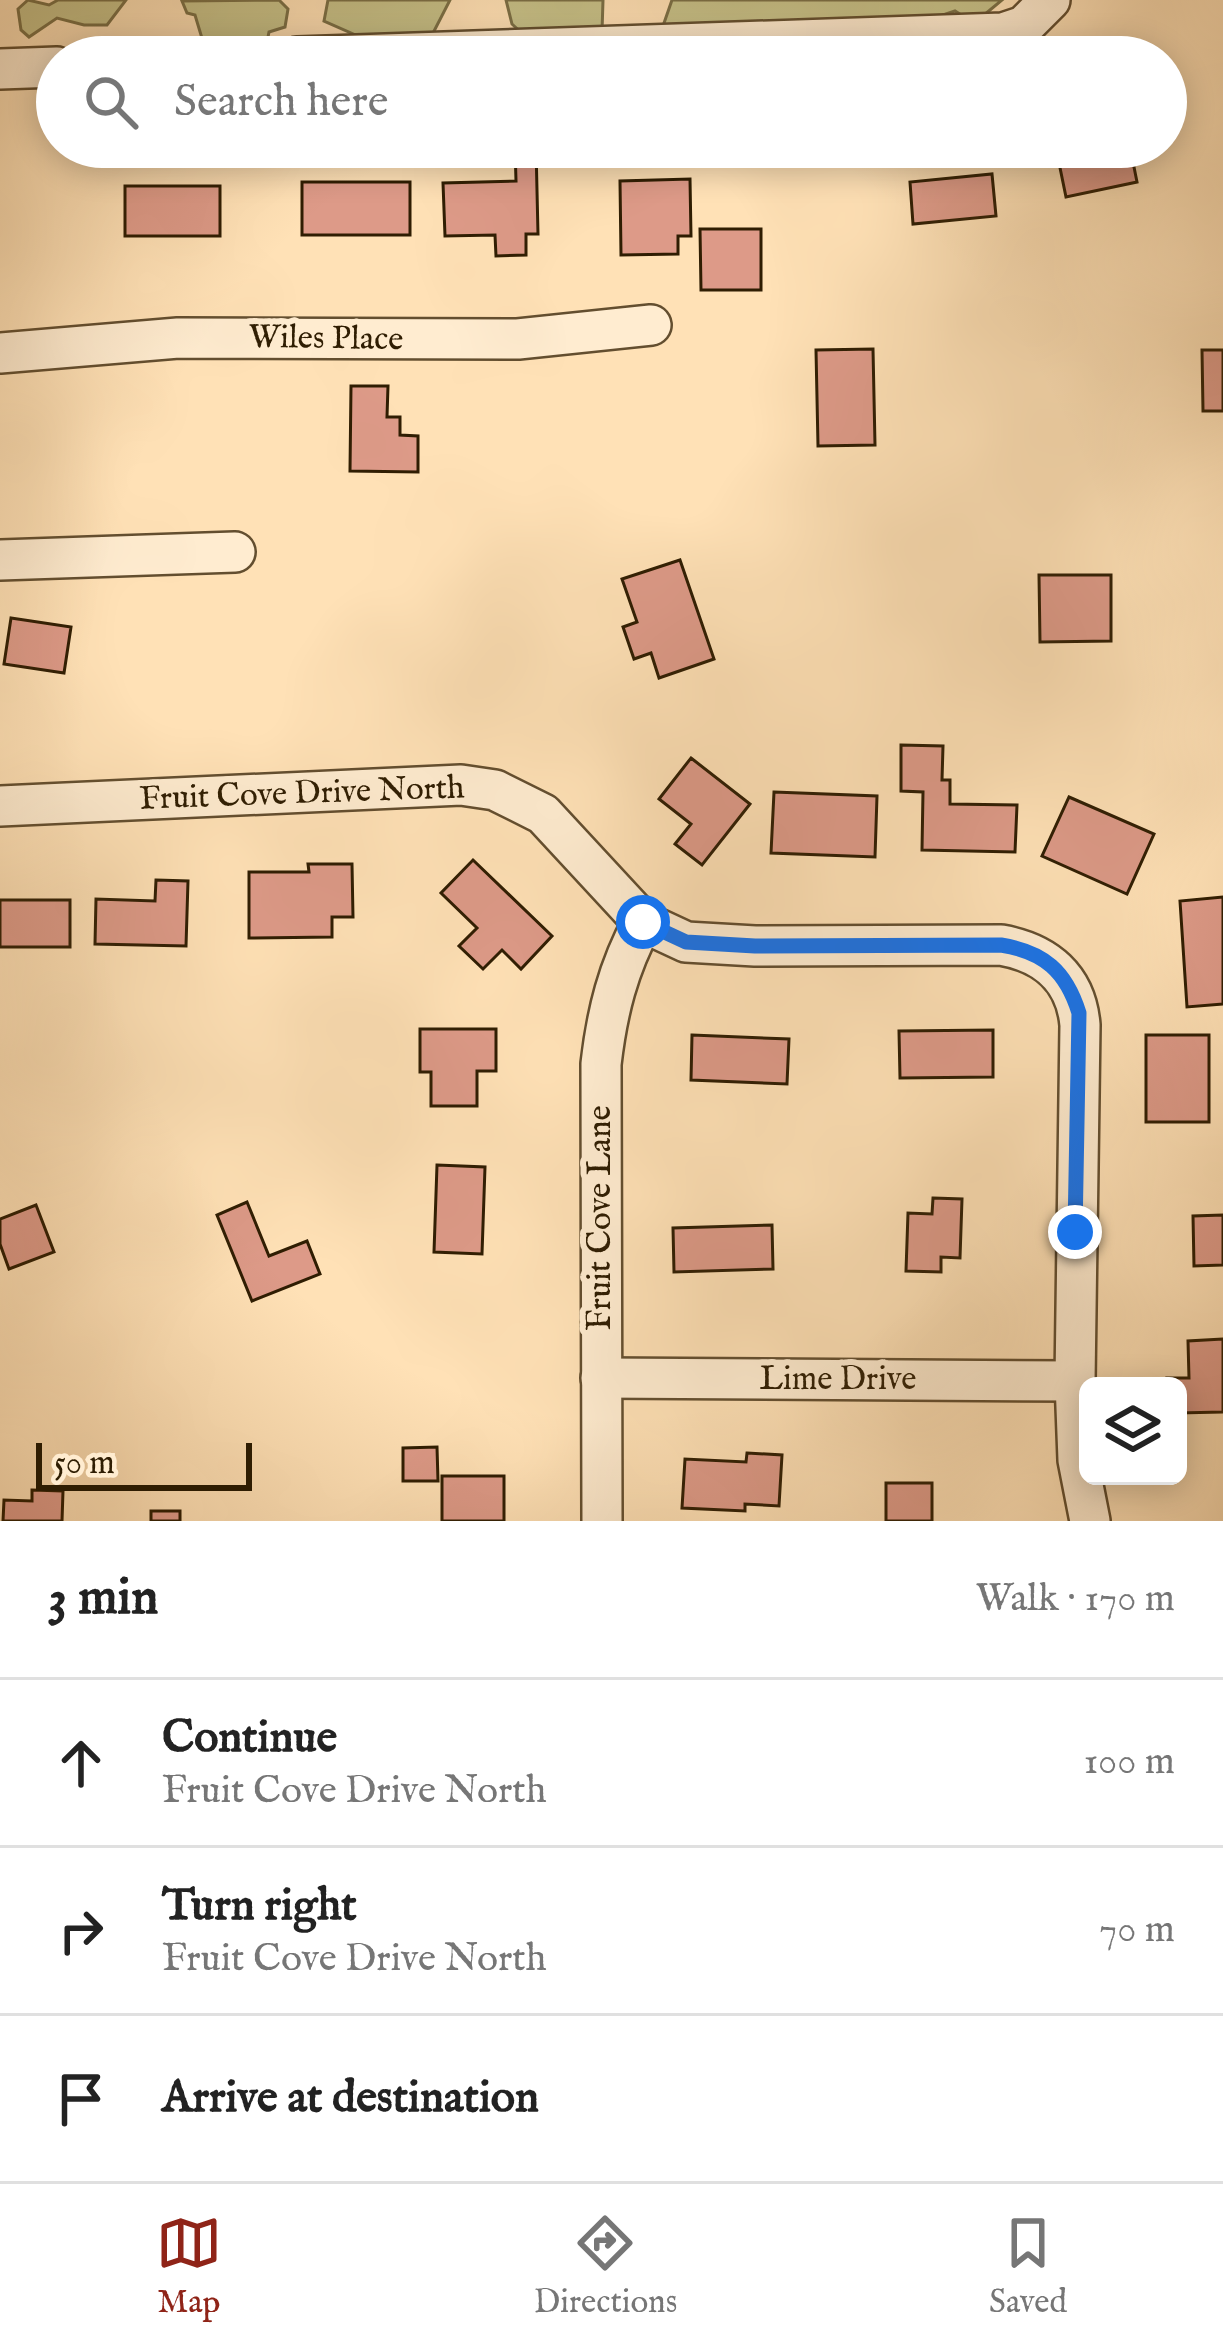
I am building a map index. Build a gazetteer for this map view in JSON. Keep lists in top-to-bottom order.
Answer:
{
  "streets": {
    "street": [
      "Wiles Place",
      "Fruit Cove Drive North",
      "Fruit Cove Lane",
      "Lime Drive"
    ]
  },
  "crossings": [
    ["Fruit Cove Drive North", "Fruit Cove Lane"],
    ["Fruit Cove Drive North", "Lime Drive"],
    ["Fruit Cove Lane", "Lime Drive"]
  ],
  "scale_bar": "50 m",
  "page": {
    "search": "Search here",
    "scale": "50 m",
    "heading": ["3 min", "Walk · 170 m"],
    "list": [
      ["Continue", "Fruit Cove Drive North", "100 m"],
      ["Turn right", "Fruit Cove Drive North", "70 m"],
      "Arrive at destination"
    ],
    "nav": ["Map", "Directions", "Saved"]
  }
}
